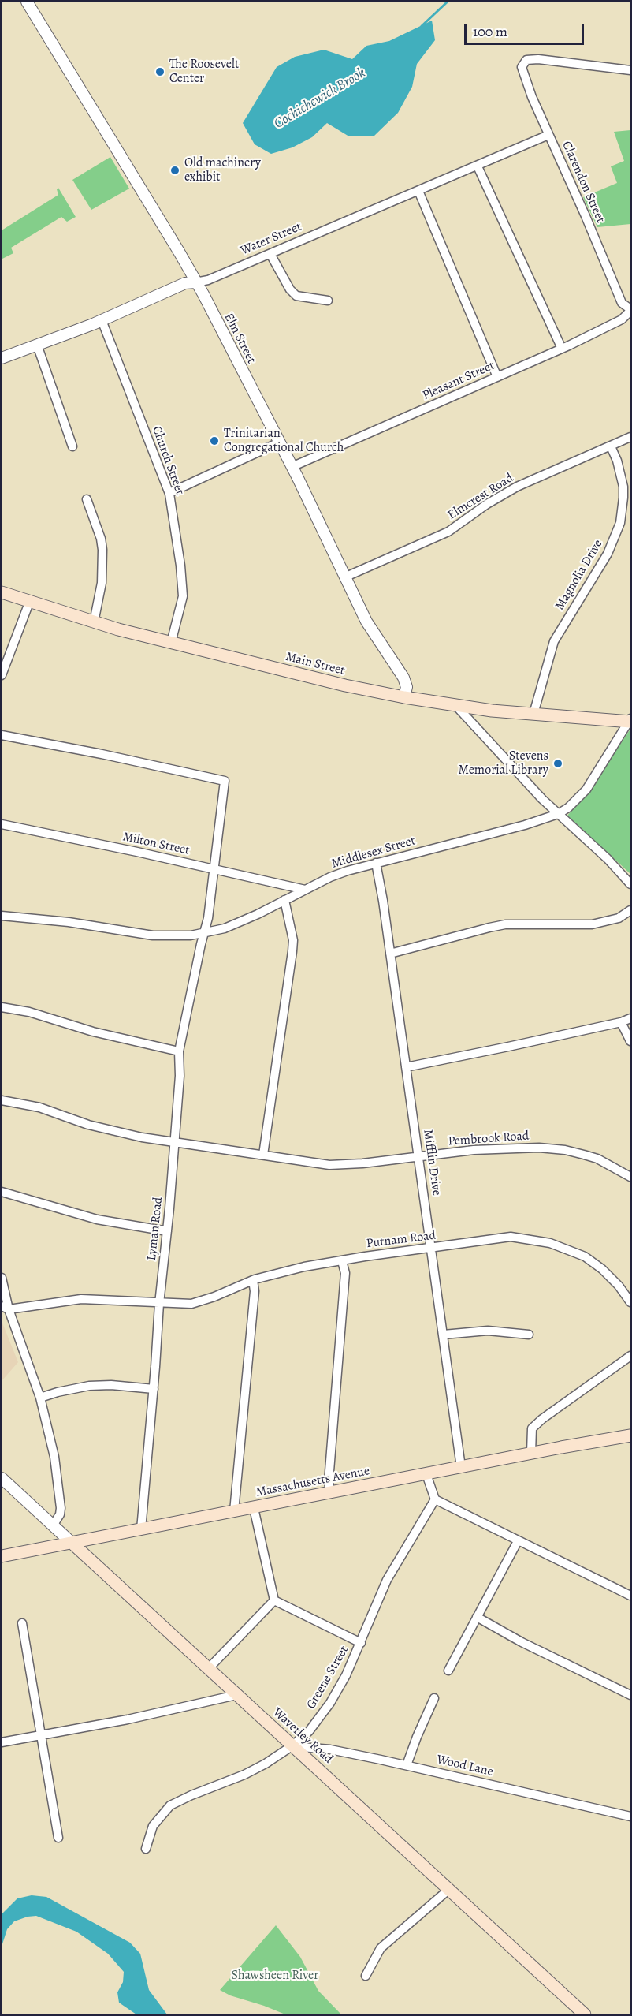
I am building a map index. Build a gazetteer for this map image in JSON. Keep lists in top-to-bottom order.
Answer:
{
  "streets": {
    "main road": ["Main Street", "Massachusetts Avenue", "Waverley Road"],
    "street": [
      "Clarendon Street",
      "Water Street",
      "Elm Street",
      "Pleasant Street",
      "Church Street",
      "Elmcrest Road",
      "Magnolia Drive",
      "Milton Street",
      "Middlesex Street",
      "Pembrook Road",
      "Mifflin Drive",
      "Lyman Road",
      "Putnam Road",
      "Greene Street",
      "Wood Lane"
    ]
  },
  "crossings": [
    ["Clarendon Street", "Water Street"],
    ["Clarendon Street", "Pleasant Street"],
    ["Water Street", "Elm Street"],
    ["Water Street", "Church Street"],
    ["Elm Street", "Pleasant Street"],
    ["Elm Street", "Elmcrest Road"],
    ["Elm Street", "Main Street"],
    ["Church Street", "Main Street"],
    ["Elmcrest Road", "Magnolia Drive"],
    ["Magnolia Drive", "Main Street"],
    ["Main Street", "Middlesex Street"],
    ["Milton Street", "Middlesex Street"],
    ["Milton Street", "Lyman Road"],
    ["Middlesex Street", "Mifflin Drive"],
    ["Middlesex Street", "Lyman Road"],
    ["Pembrook Road", "Mifflin Drive"],
    ["Pembrook Road", "Lyman Road"],
    ["Mifflin Drive", "Putnam Road"],
    ["Mifflin Drive", "Massachusetts Avenue"],
    ["Lyman Road", "Putnam Road"],
    ["Lyman Road", "Massachusetts Avenue"],
    ["Massachusetts Avenue", "Waverley Road"],
    ["Greene Street", "Waverley Road"],
    ["Greene Street", "Wood Lane"],
    ["Waverley Road", "Wood Lane"]
  ],
  "water": ["Cochichewick Brook"],
  "parks": ["Shawsheen River"],
  "places": [
    "The Roosevelt Center",
    "Old machinery exhibit",
    "Trinitarian Congregational Church",
    "Stevens Memorial Library"
  ],
  "scale_bar": "100 m"
}
